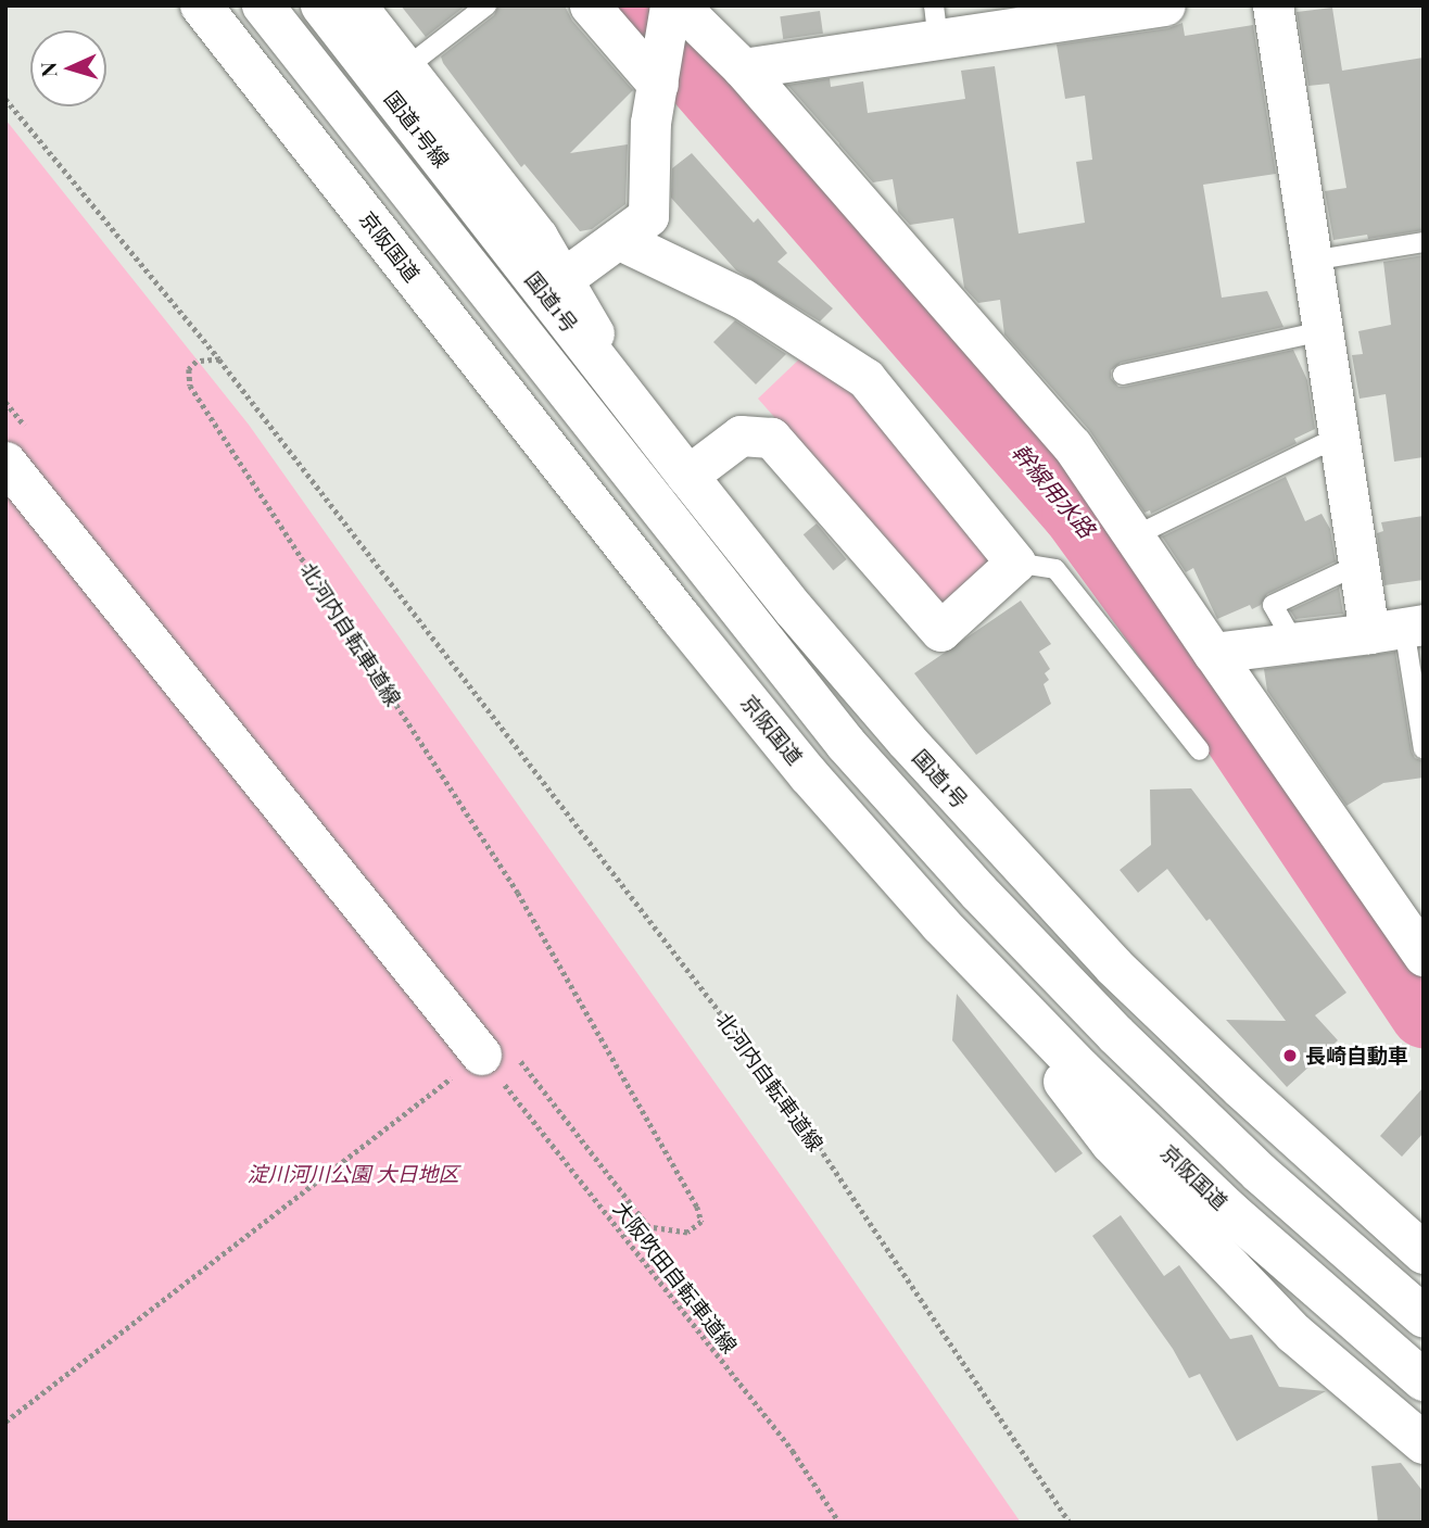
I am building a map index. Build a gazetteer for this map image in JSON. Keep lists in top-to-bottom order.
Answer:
{
  "streets": {
    "highway": ["国道1号線", "京阪国道", "国道1号"],
    "path": ["北河内自転車道線", "大阪吹田自転車道線"]
  },
  "crossings": [
    ["国道1号線", "国道1号"],
    ["北河内自転車道線", "大阪吹田自転車道線"]
  ],
  "water": ["幹線用水路"],
  "parks": ["淀川河川公園 大日地区"],
  "places": ["長崎自動車"],
  "north": "left"
}
